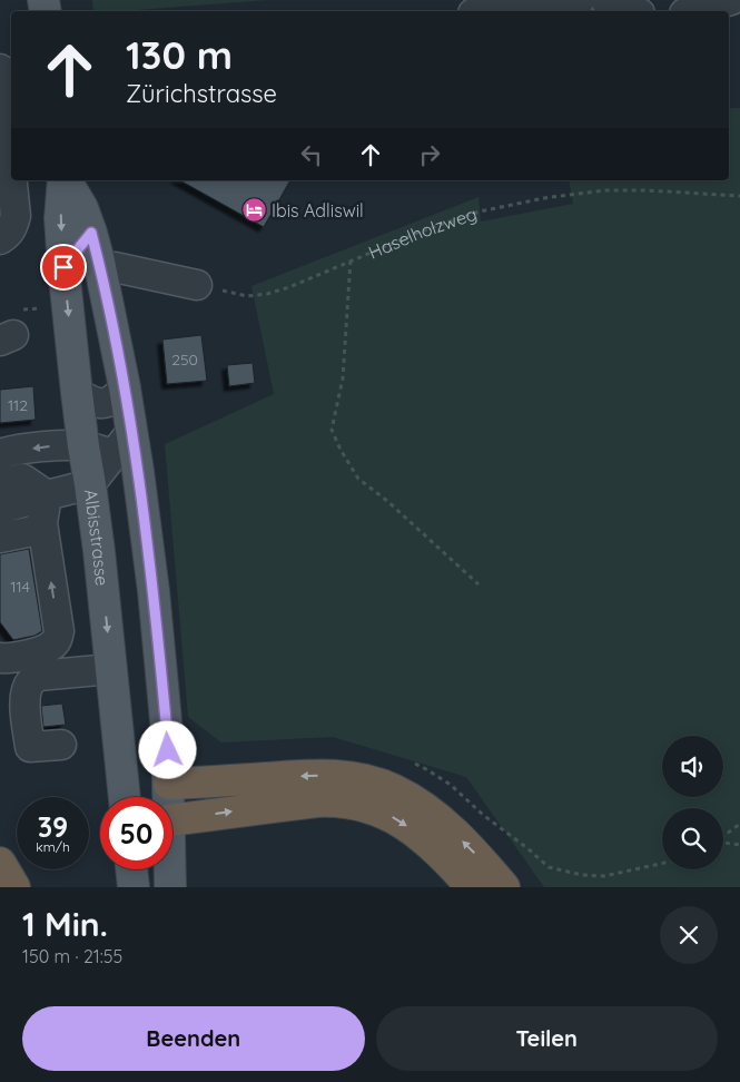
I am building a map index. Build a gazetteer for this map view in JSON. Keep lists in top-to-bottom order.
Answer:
{
  "streets": {
    "main road": ["Albisstrasse"],
    "path": ["Haselholzweg"]
  },
  "places": {
    "hotel": ["Ibis Adliswil"]
  },
  "house_numbers": ["250", "112", "114"],
  "page": {
    "turn": ["130 m", "Zürichstrasse"],
    "speed": "39 km/h",
    "limit": "50",
    "heading": ["1 Min.", "150 m · 21:55"],
    "buttons": ["Beenden", "Teilen"]
  }
}
